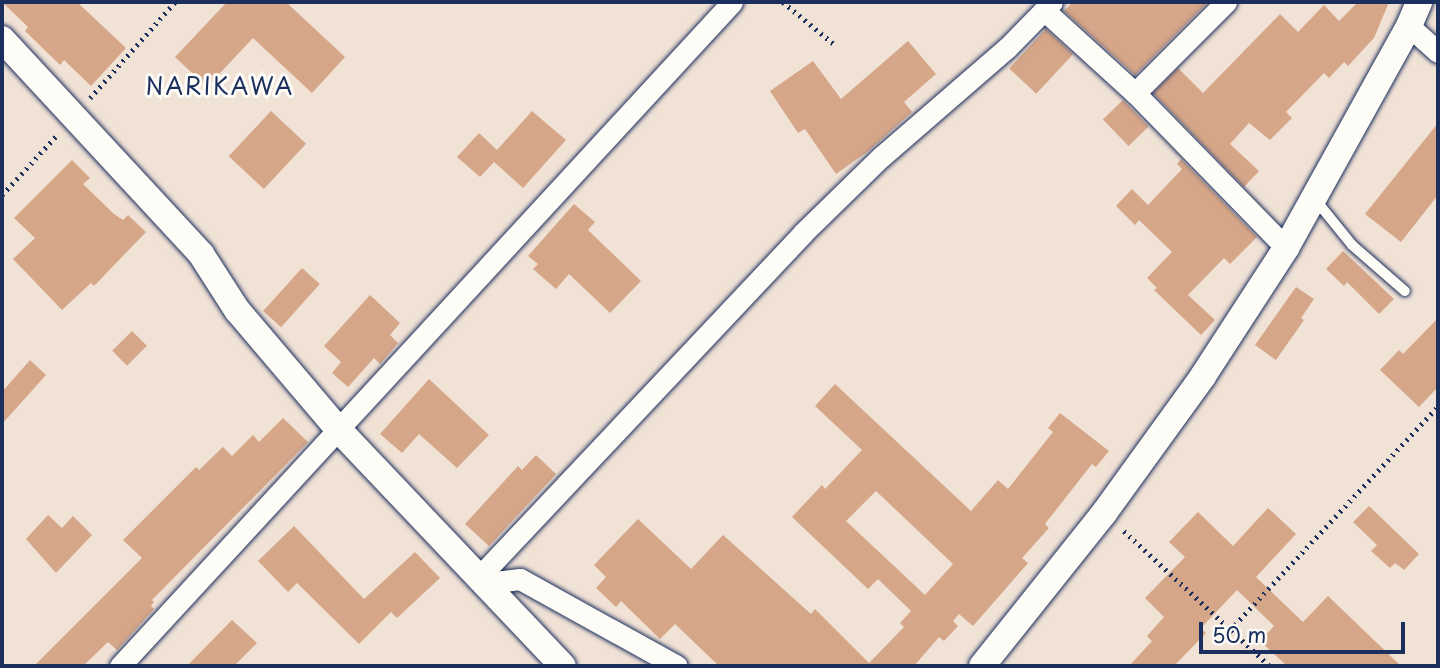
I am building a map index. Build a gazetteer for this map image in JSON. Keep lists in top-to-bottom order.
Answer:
{
  "districts": ["NARIKAWA"],
  "scale_bar": "50 m"
}
